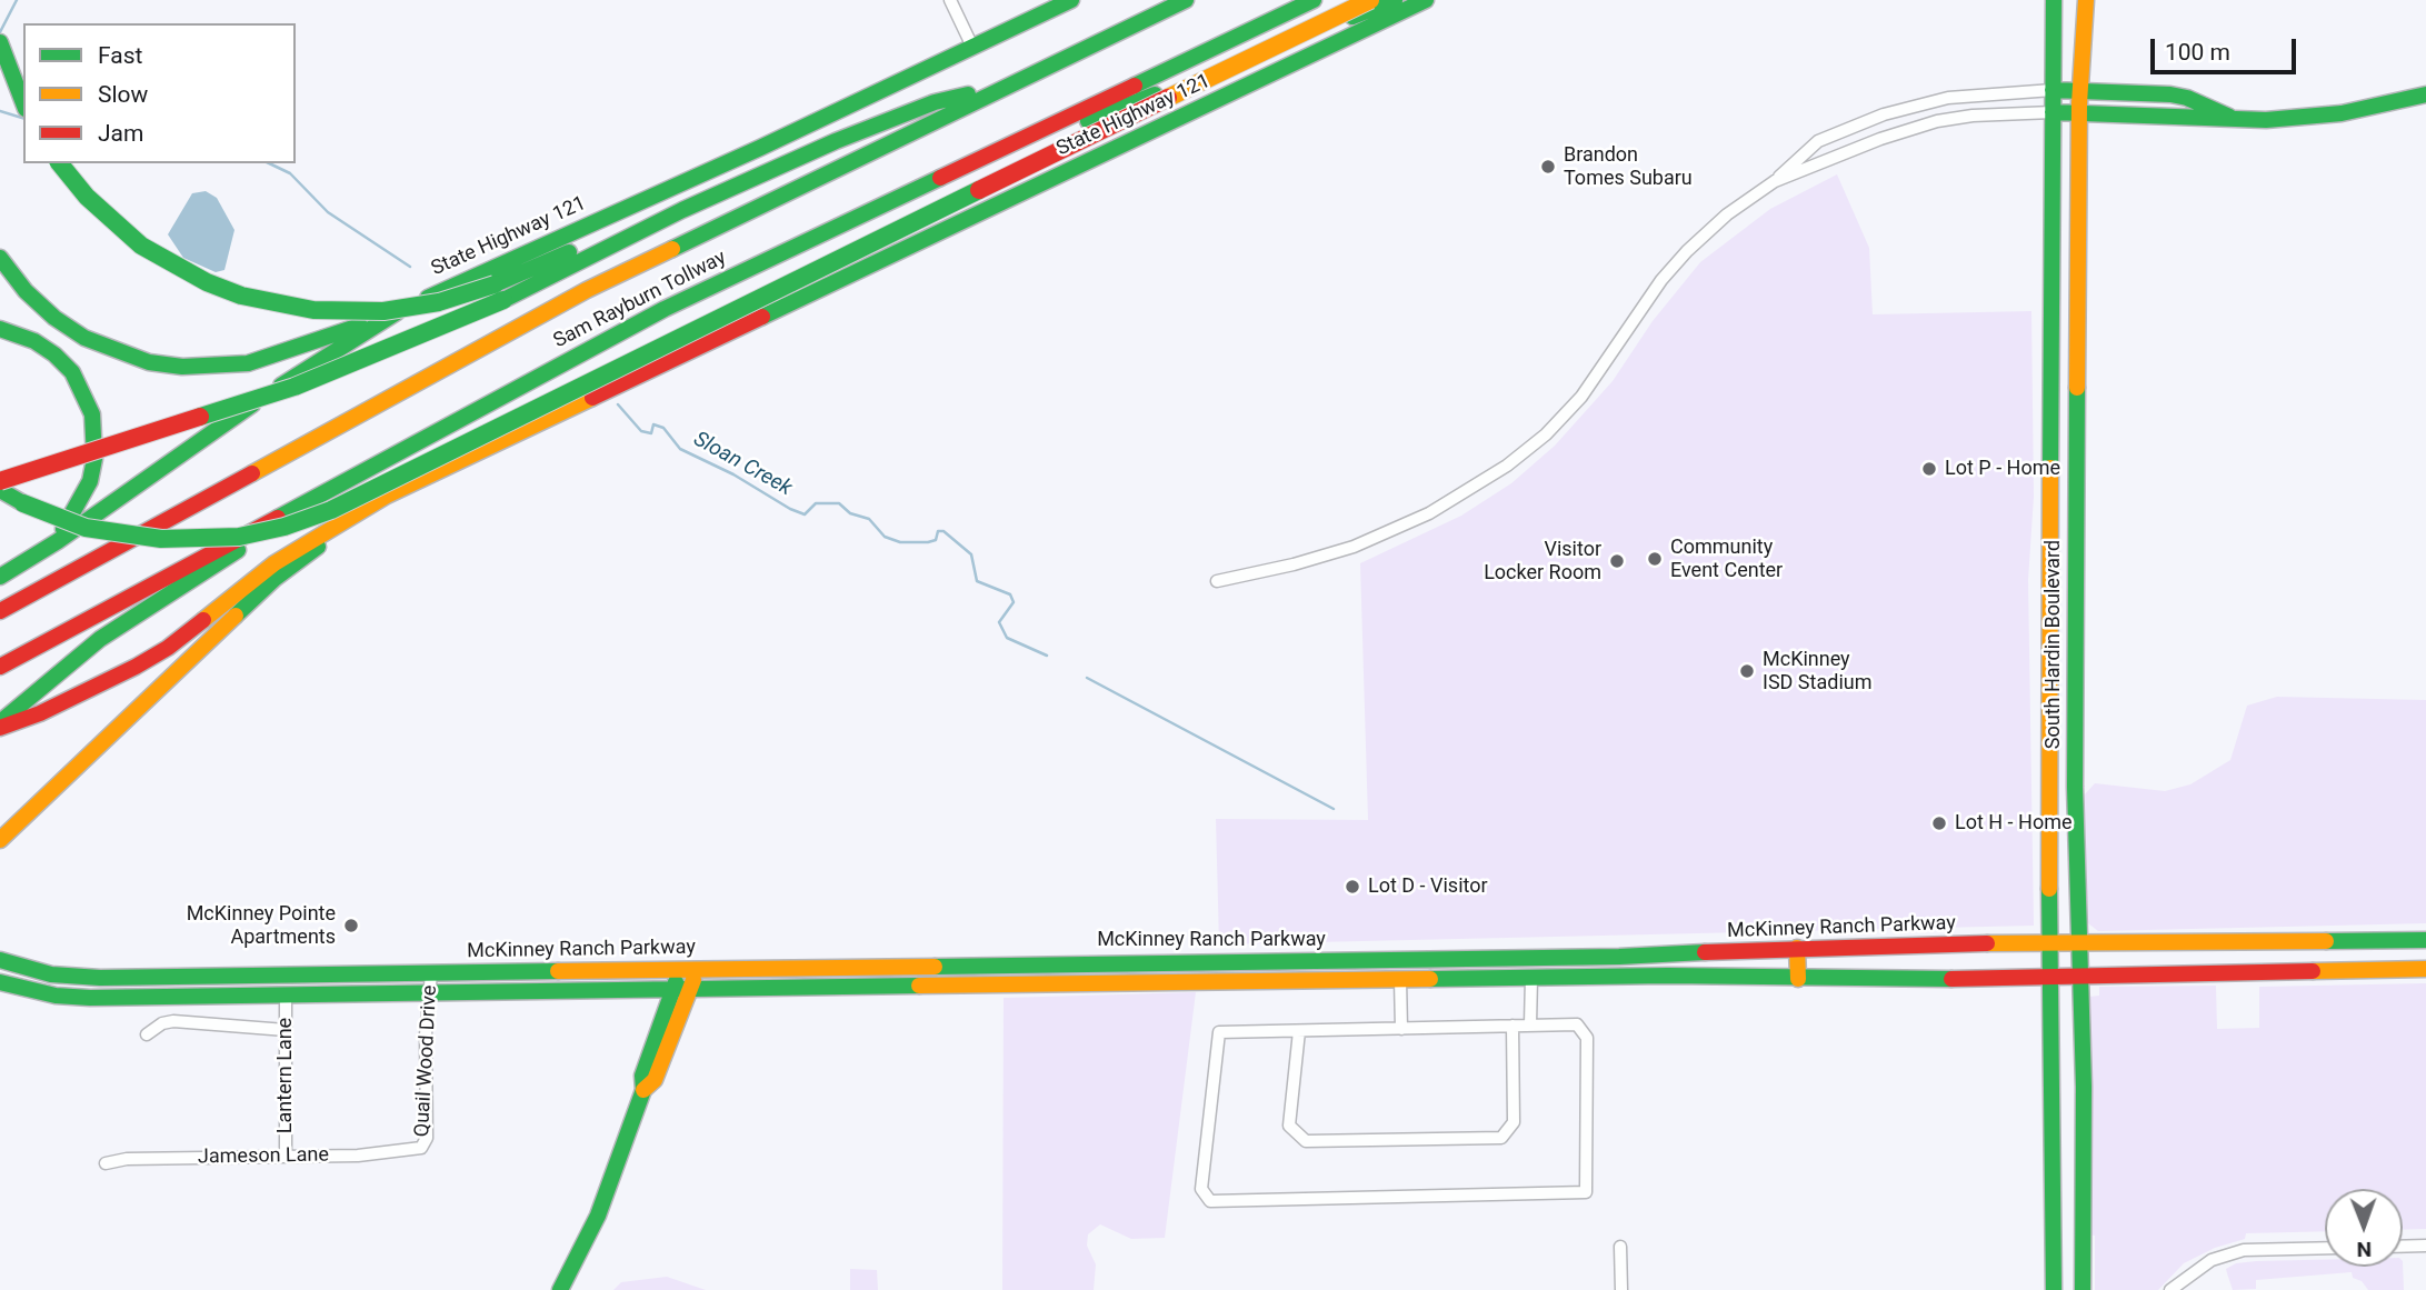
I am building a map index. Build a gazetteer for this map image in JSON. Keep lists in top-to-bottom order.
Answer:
{
  "streets": {
    "main road": [
      "State Highway 121",
      "Sam Rayburn Tollway",
      "South Hardin Boulevard",
      "McKinney Ranch Parkway"
    ],
    "street": ["Quail Wood Drive", "Lantern Lane", "Jameson Lane"]
  },
  "crossings": [
    ["South Hardin Boulevard", "McKinney Ranch Parkway"],
    ["McKinney Ranch Parkway", "Quail Wood Drive"],
    ["McKinney Ranch Parkway", "Lantern Lane"],
    ["Quail Wood Drive", "Jameson Lane"],
    ["Lantern Lane", "Jameson Lane"]
  ],
  "water": ["Sloan Creek"],
  "places": [
    "Brandon Tomes Subaru",
    "Lot P - Home",
    "Community Event Center",
    "Visitor Locker Room",
    "McKinney ISD Stadium",
    "Lot H - Home",
    "Lot D - Visitor",
    "McKinney Pointe Apartments"
  ],
  "legend": ["Fast", "Slow", "Jam"],
  "scale_bar": "100 m",
  "north": "bottom"
}
